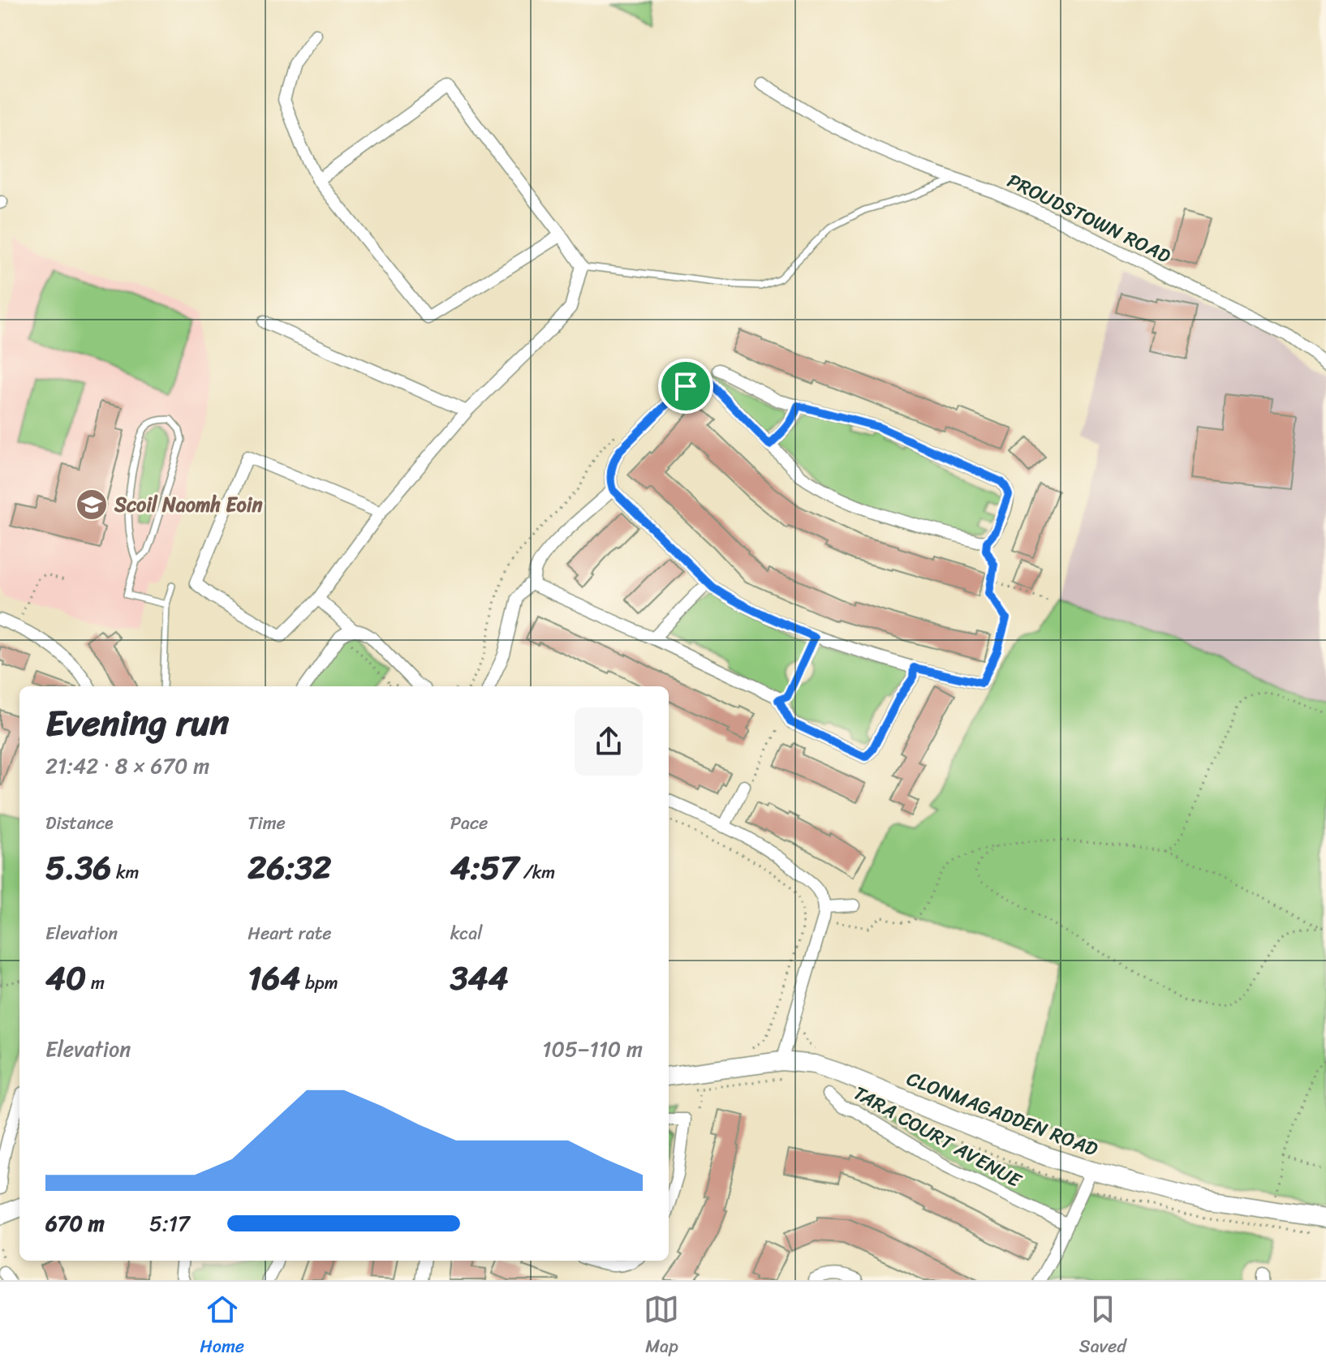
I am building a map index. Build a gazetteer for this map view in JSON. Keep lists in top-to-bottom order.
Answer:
{
  "streets": {
    "street": ["PROUDSTOWN ROAD", "CLONMAGADDEN ROAD", "TARA COURT AVENUE"]
  },
  "places": {
    "school or university": ["Scoil Naomh Eoin"]
  },
  "page": {
    "heading": ["Evening run", "21:42 · 8 × 670 m"],
    "stats": [
      ["Distance", "5.36 km"],
      ["Time", "26:32"],
      ["Pace", "4:57 /km"],
      ["Elevation", "40 m"],
      ["Heart rate", "164 bpm"],
      ["kcal", "344"]
    ],
    "chart": ["Elevation", "105–110 m"],
    "list": [
      {
        "name": "670 m",
        "note": "5:17"
      }
    ],
    "tabs": ["Home", "Map", "Saved"]
  }
}
